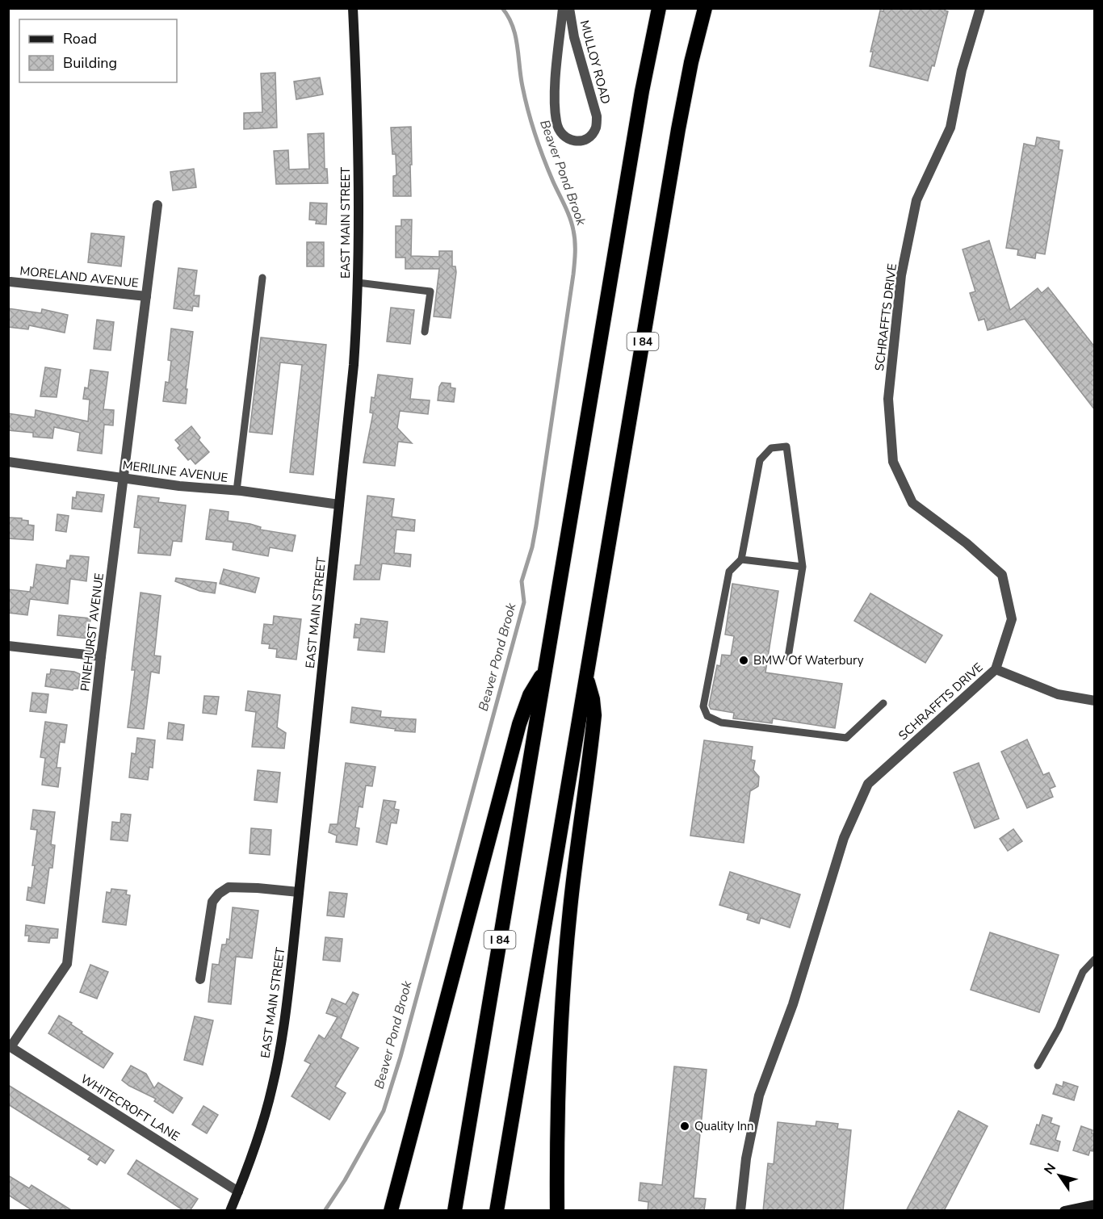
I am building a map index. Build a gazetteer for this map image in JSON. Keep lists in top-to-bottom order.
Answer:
{
  "streets": {
    "highway": ["I 84"],
    "main road": ["EAST MAIN STREET"],
    "street": [
      "MULLOY ROAD",
      "MORELAND AVENUE",
      "SCHRAFFTS DRIVE",
      "MERILINE AVENUE",
      "PINEHURST AVENUE",
      "WHITECROFT LANE"
    ]
  },
  "crossings": [
    ["EAST MAIN STREET", "MERILINE AVENUE"],
    ["EAST MAIN STREET", "WHITECROFT LANE"],
    ["MORELAND AVENUE", "PINEHURST AVENUE"],
    ["MERILINE AVENUE", "PINEHURST AVENUE"],
    ["PINEHURST AVENUE", "WHITECROFT LANE"]
  ],
  "water": ["Beaver Pond Brook"],
  "places": ["BMW Of Waterbury", "Quality Inn"],
  "legend": ["Road", "Building"],
  "north": "top left"
}
